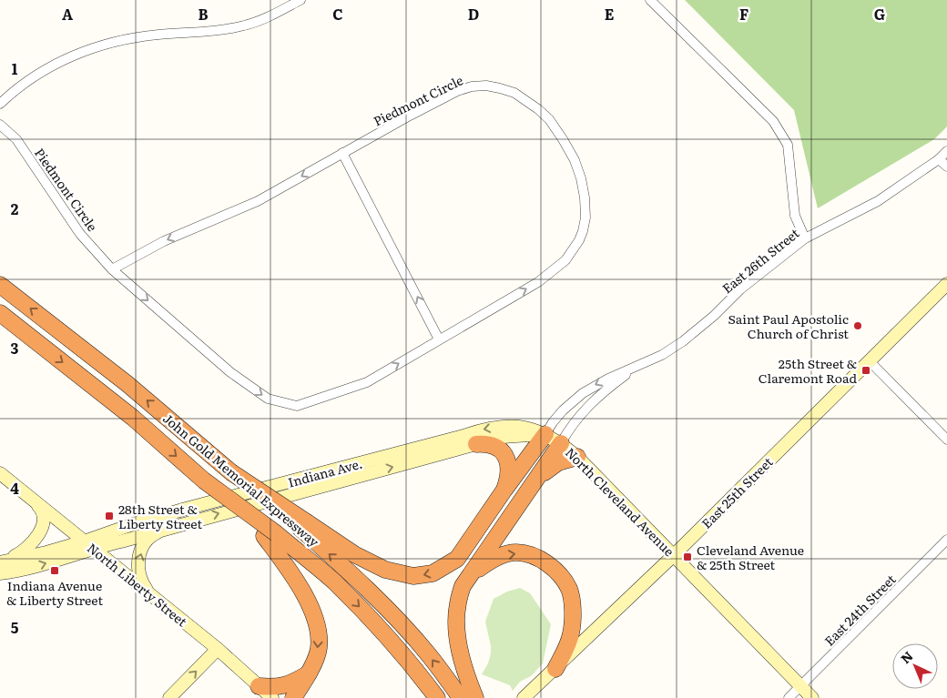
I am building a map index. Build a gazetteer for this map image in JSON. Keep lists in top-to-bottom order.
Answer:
{
  "streets": {
    "highway": ["John Gold Memorial Expressway"],
    "main road": [
      "Indiana Ave.",
      "East 25th Street",
      "North Cleveland Avenue",
      "North Liberty Street"
    ],
    "street": ["Piedmont Circle", "East 26th Street", "East 24th Street"]
  },
  "crossings": [
    ["Indiana Ave.", "North Cleveland Avenue"],
    ["Indiana Ave.", "North Liberty Street"],
    ["East 25th Street", "North Cleveland Avenue"],
    ["North Cleveland Avenue", "East 24th Street"]
  ],
  "places": {
    "other": ["Saint Paul Apostolic Church of Christ"],
    "transit": [
      "25th Street & Claremont Road",
      "28th Street & Liberty Street",
      "Cleveland Avenue & 25th Street",
      "Indiana Avenue & Liberty Street"
    ]
  },
  "north": "top left",
  "grid": {
    "columns": [
      "A",
      "B",
      "C",
      "D",
      "E",
      "F",
      "G"
    ],
    "rows": [
      "1",
      "2",
      "3",
      "4",
      "5"
    ]
  }
}
